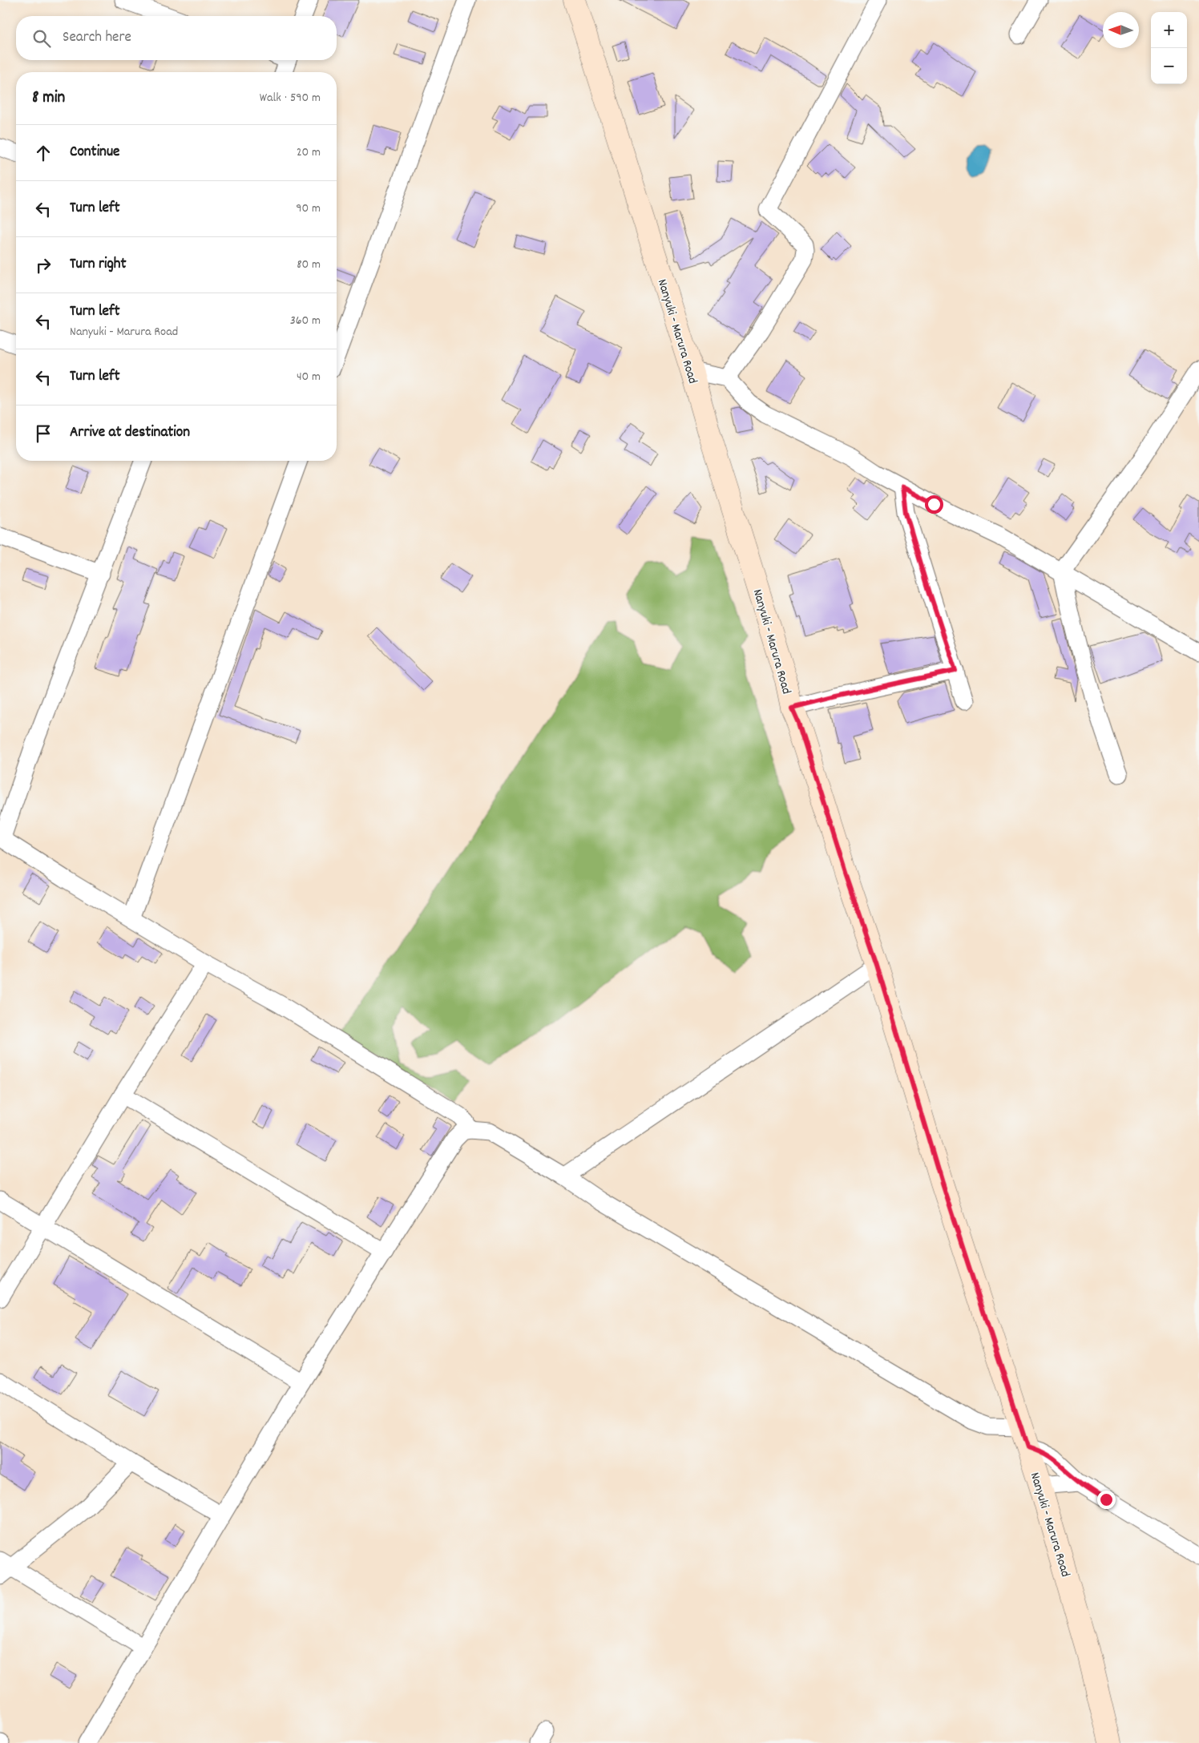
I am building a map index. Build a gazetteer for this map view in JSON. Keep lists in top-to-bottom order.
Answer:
{
  "streets": {
    "street": ["Nanyuki - Marura Road"]
  },
  "north": "left",
  "page": {
    "map_buttons": ["+", "−"],
    "search": "Search here",
    "heading": ["8 min", "Walk · 590 m"],
    "list": [
      ["Continue", "20 m"],
      ["Turn left", "90 m"],
      ["Turn right", "80 m"],
      ["Turn left", "Nanyuki - Marura Road", "360 m"],
      ["Turn left", "40 m"],
      "Arrive at destination"
    ]
  }
}
